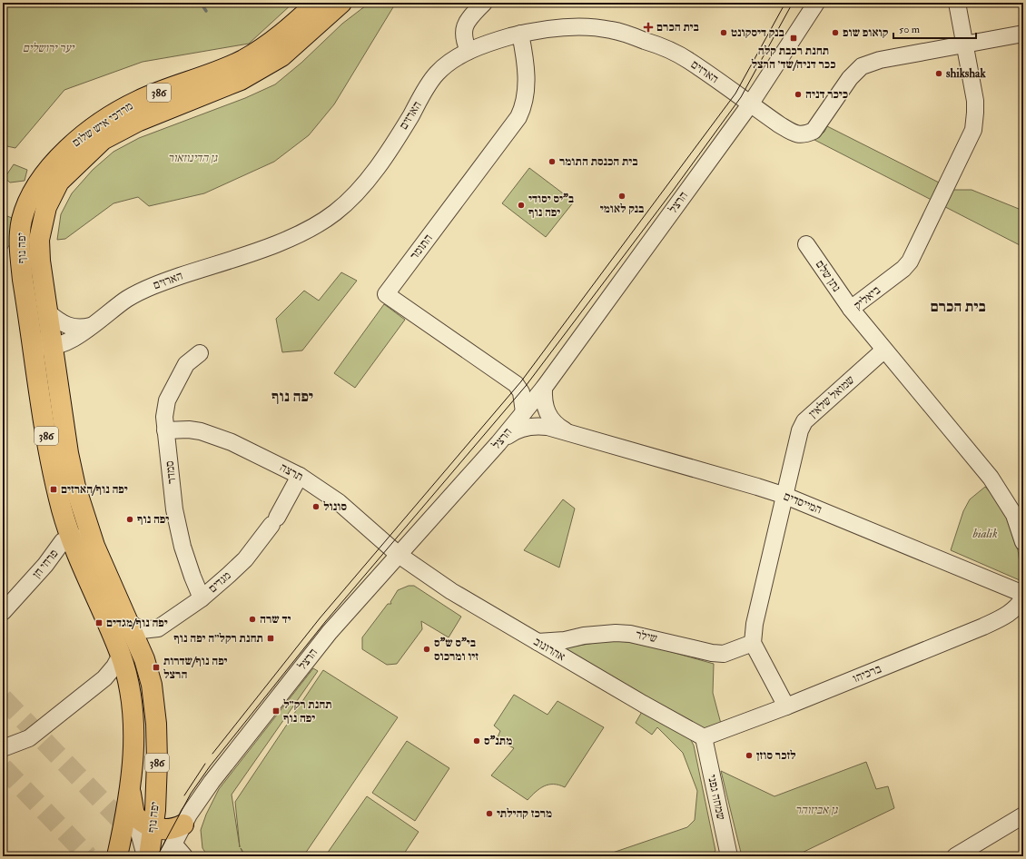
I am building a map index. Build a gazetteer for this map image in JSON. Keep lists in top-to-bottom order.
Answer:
{
  "streets": {
    "main road": ["386", "מרדכי איש שלום", "יפה נוף"],
    "street": [
      "הארזים",
      "הרצל",
      "התומר",
      "נתן שלם",
      "ביאליק",
      "שמואל שלאין",
      "סמדר",
      "תרצה",
      "המייסדים",
      "פרחי חן",
      "מגדים",
      "שילר",
      "אהרונוב",
      "ברכיהו",
      "שמחה גפני"
    ]
  },
  "crossings": [
    ["הארזים", "הרצל"],
    ["הארזים", "התומר"],
    ["הארזים", "יפה נוף"],
    ["מרדכי איש שלום", "יפה נוף"],
    ["הרצל", "התומר"],
    ["הרצל", "יפה נוף"],
    ["הרצל", "תרצה"],
    ["הרצל", "המייסדים"],
    ["הרצל", "אהרונוב"],
    ["יפה נוף", "פרחי חן"],
    ["יפה נוף", "מגדים"],
    ["נתן שלם", "ביאליק"],
    ["ביאליק", "שמואל שלאין"],
    ["שמואל שלאין", "המייסדים"],
    ["סמדר", "תרצה"],
    ["סמדר", "מגדים"],
    ["תרצה", "מגדים"],
    ["תרצה", "אהרונוב"],
    ["שילר", "אהרונוב"],
    ["אהרונוב", "ברכיהו"],
    ["אהרונוב", "שמחה גפני"],
    ["ברכיהו", "שמחה גפני"]
  ],
  "districts": ["בית הכרם", "יפה נוף"],
  "parks": [
    "יער ירושלים",
    "גן הדינוזאור",
    "bialik",
    "גן אביזוהר"
  ],
  "places": {
    "health": ["בית הכרם"],
    "other": [
      "בנק דיסקונט",
      "קואופ שופ",
      "shikshak",
      "כיכר דניה",
      "בית הכנסת התומר",
      "בנק לאומי",
      "ב\"יס יסודי יפה נוף",
      "סונול",
      "יפה נוף",
      "יד שרה",
      "בי\"ס ש\"ס זיו ומרכוס",
      "מתנ\"ס",
      "לזכר סוזן",
      "מרכז קהילתי"
    ],
    "transit": [
      "תחנת רכבת קלה ככר דניה/שד׳ הרצל",
      "יפה נוף/הארזים",
      "יפה נוף/מגדים",
      "תחנת רקל״ה יפה נוף",
      "יפה נוף/שדרות הרצל",
      "תחנת רק״ל יפה נוף"
    ]
  },
  "scale_bar": "50 m"
}
